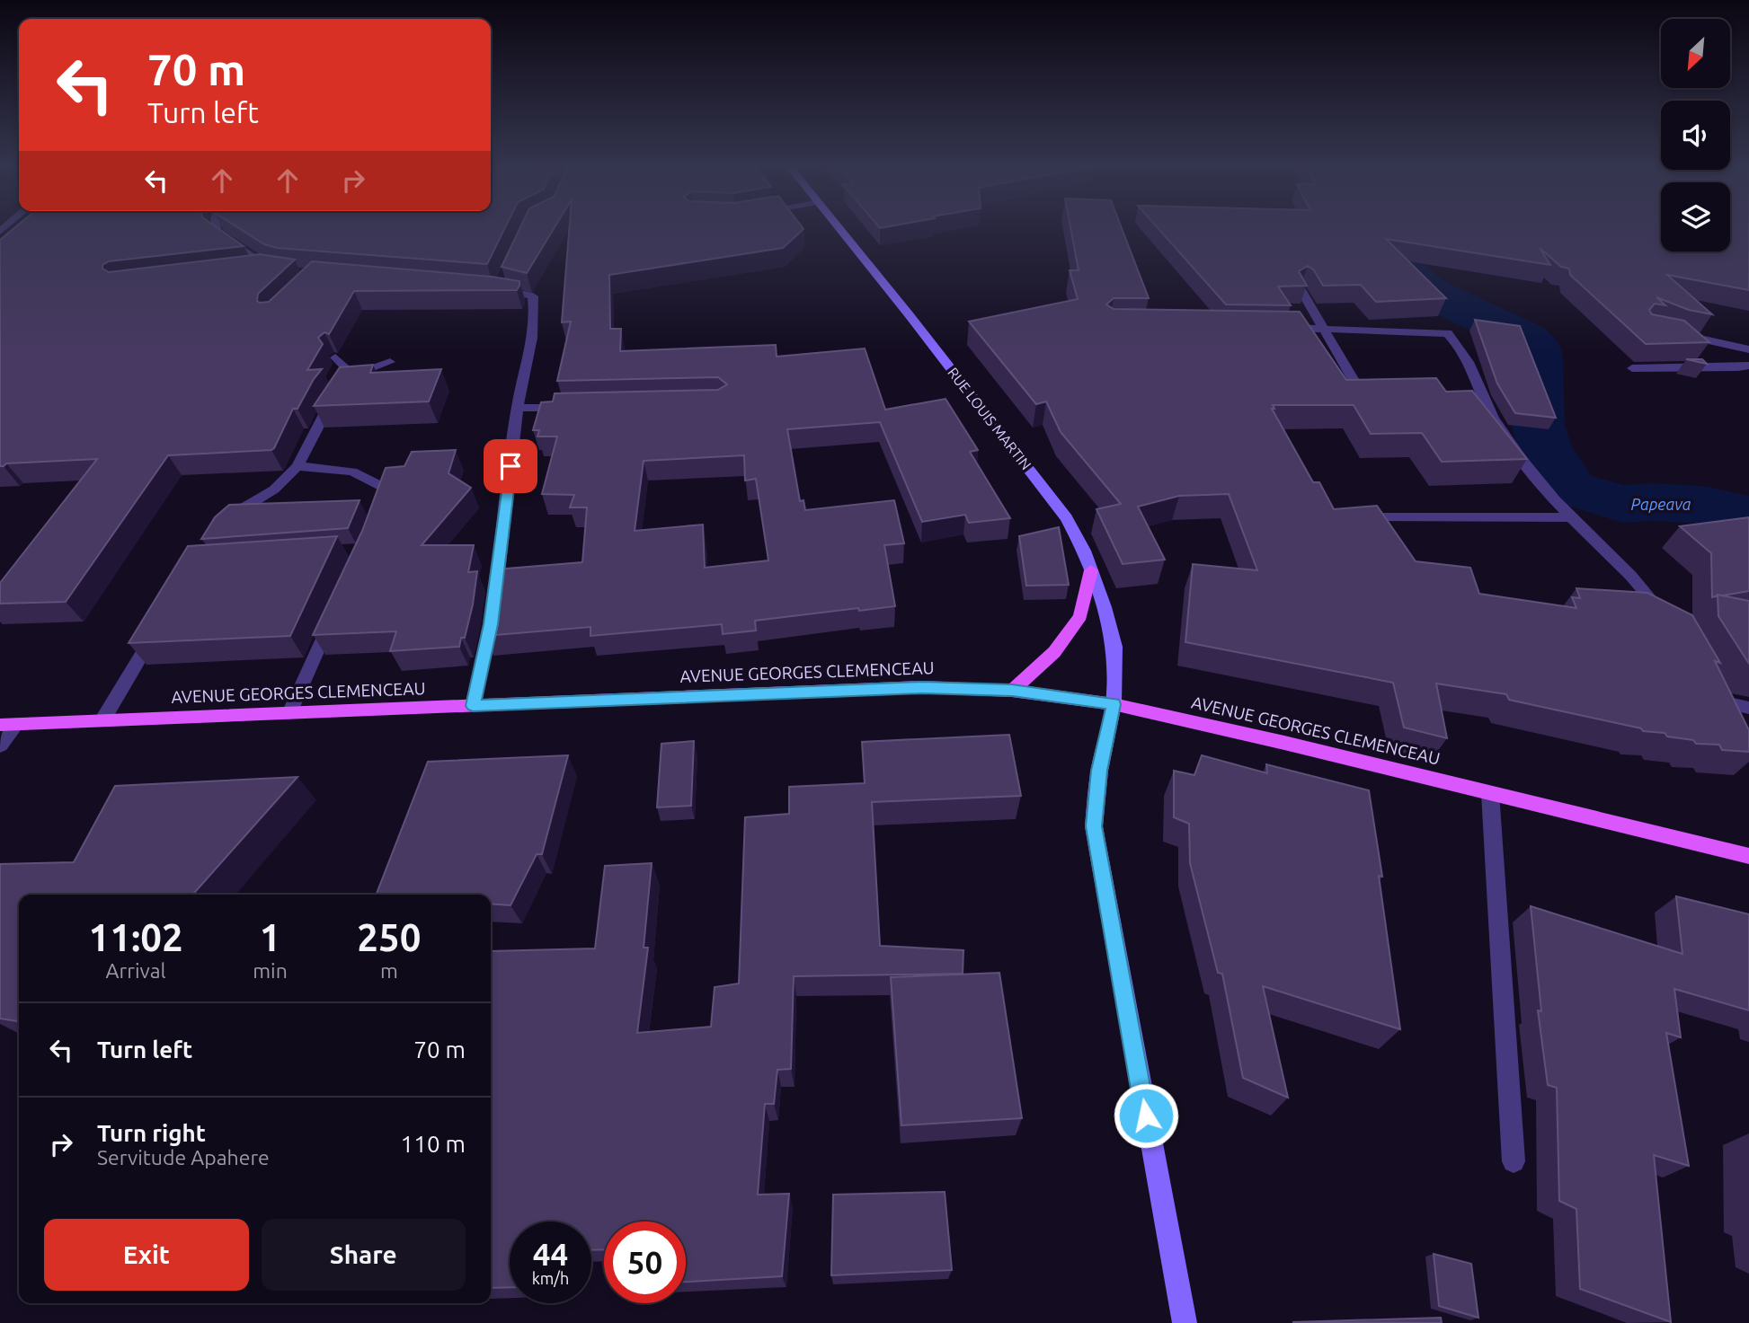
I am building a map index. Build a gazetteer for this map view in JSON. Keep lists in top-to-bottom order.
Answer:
{
  "streets": {
    "main road": ["RUE LOUIS MARTIN", "AVENUE GEORGES CLEMENCEAU"]
  },
  "crossings": [
    ["RUE LOUIS MARTIN", "AVENUE GEORGES CLEMENCEAU"]
  ],
  "water": ["Papeava"],
  "north": "bottom left",
  "page": {
    "turn": ["70 m", "Turn left"],
    "eta": [
      "11:02",
      "Arrival",
      "1",
      "min",
      "250",
      "m"
    ],
    "list": [
      {
        "name": "Turn left",
        "value": "70 m"
      },
      {
        "name": "Turn right",
        "note": "Servitude Apahere",
        "value": "110 m"
      }
    ],
    "buttons": ["Exit", "Share"],
    "speed": "44 km/h",
    "limit": "50"
  }
}
